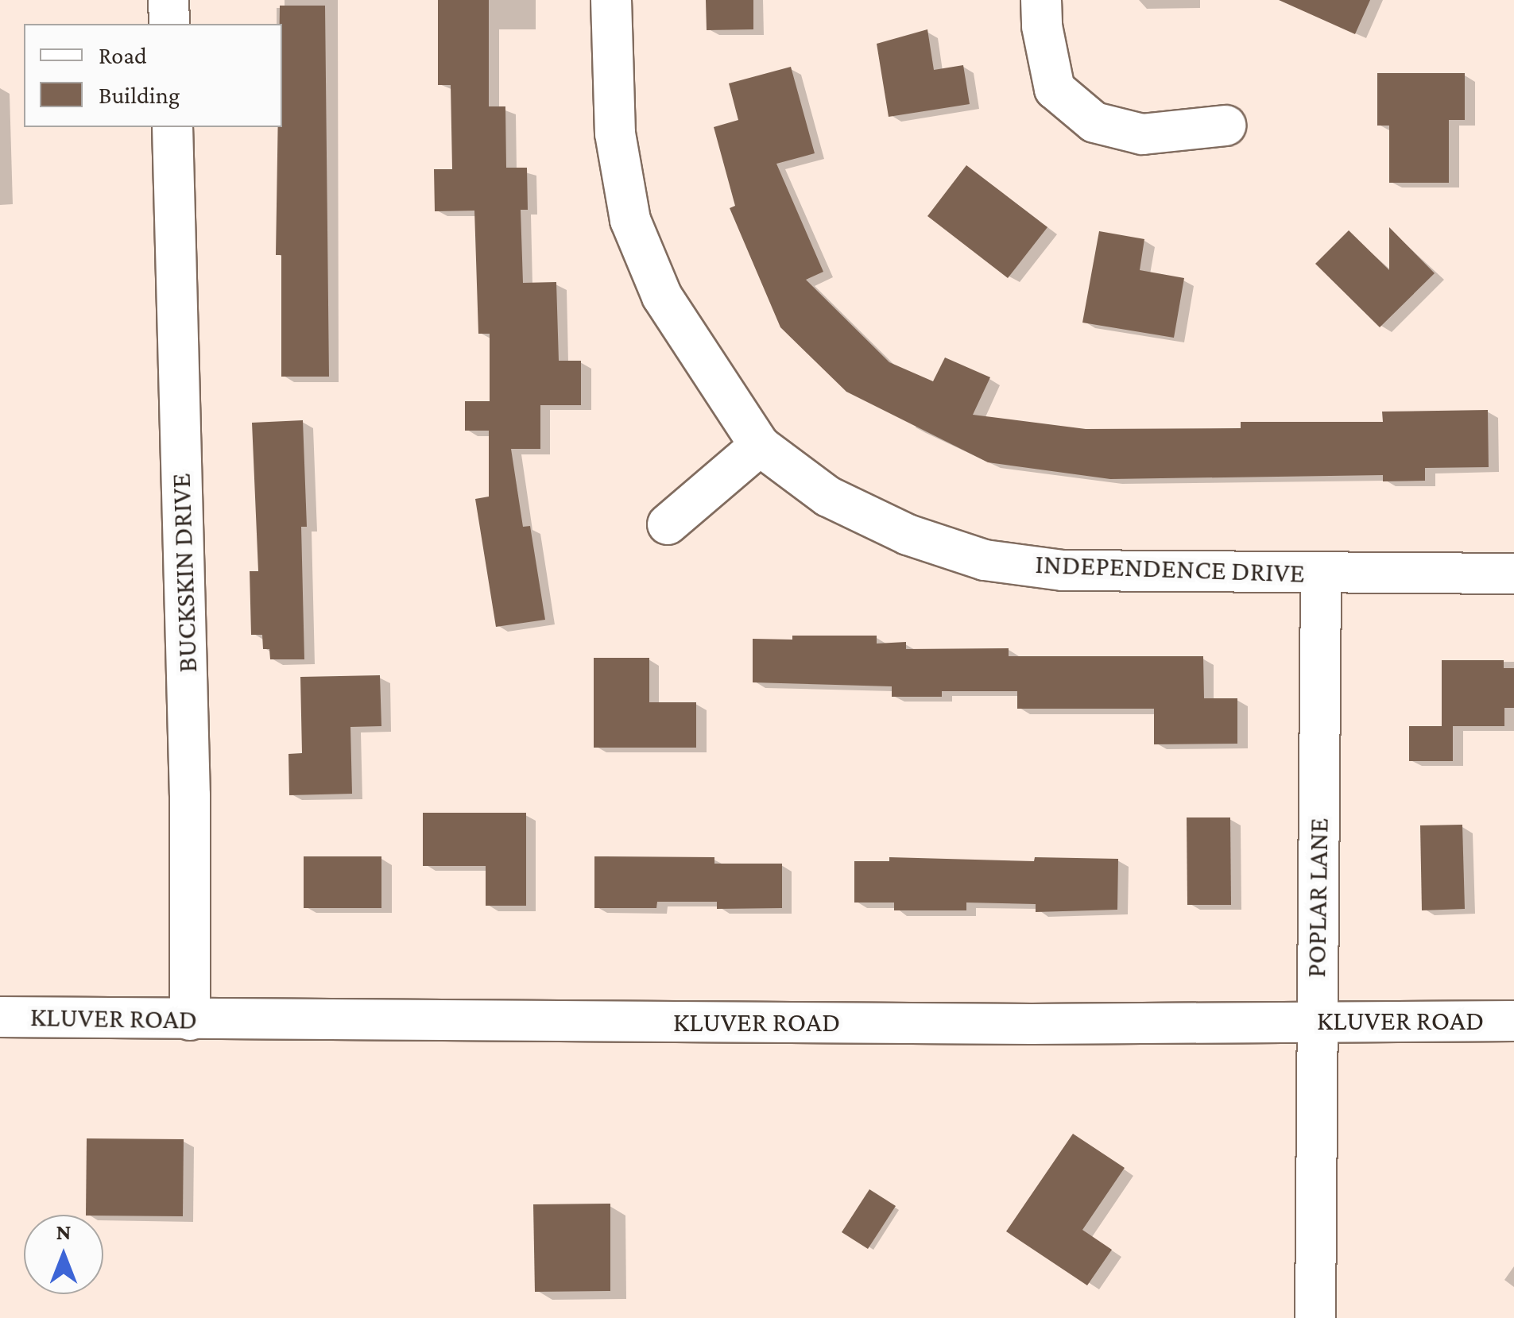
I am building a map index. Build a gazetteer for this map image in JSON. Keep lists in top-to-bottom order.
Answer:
{
  "streets": {
    "street": [
      "INDEPENDENCE DRIVE",
      "BUCKSKIN DRIVE",
      "POPLAR LANE",
      "KLUVER ROAD"
    ]
  },
  "crossings": [
    ["INDEPENDENCE DRIVE", "POPLAR LANE"],
    ["BUCKSKIN DRIVE", "KLUVER ROAD"],
    ["POPLAR LANE", "KLUVER ROAD"]
  ],
  "legend": ["Road", "Building"],
  "north": "top"
}
